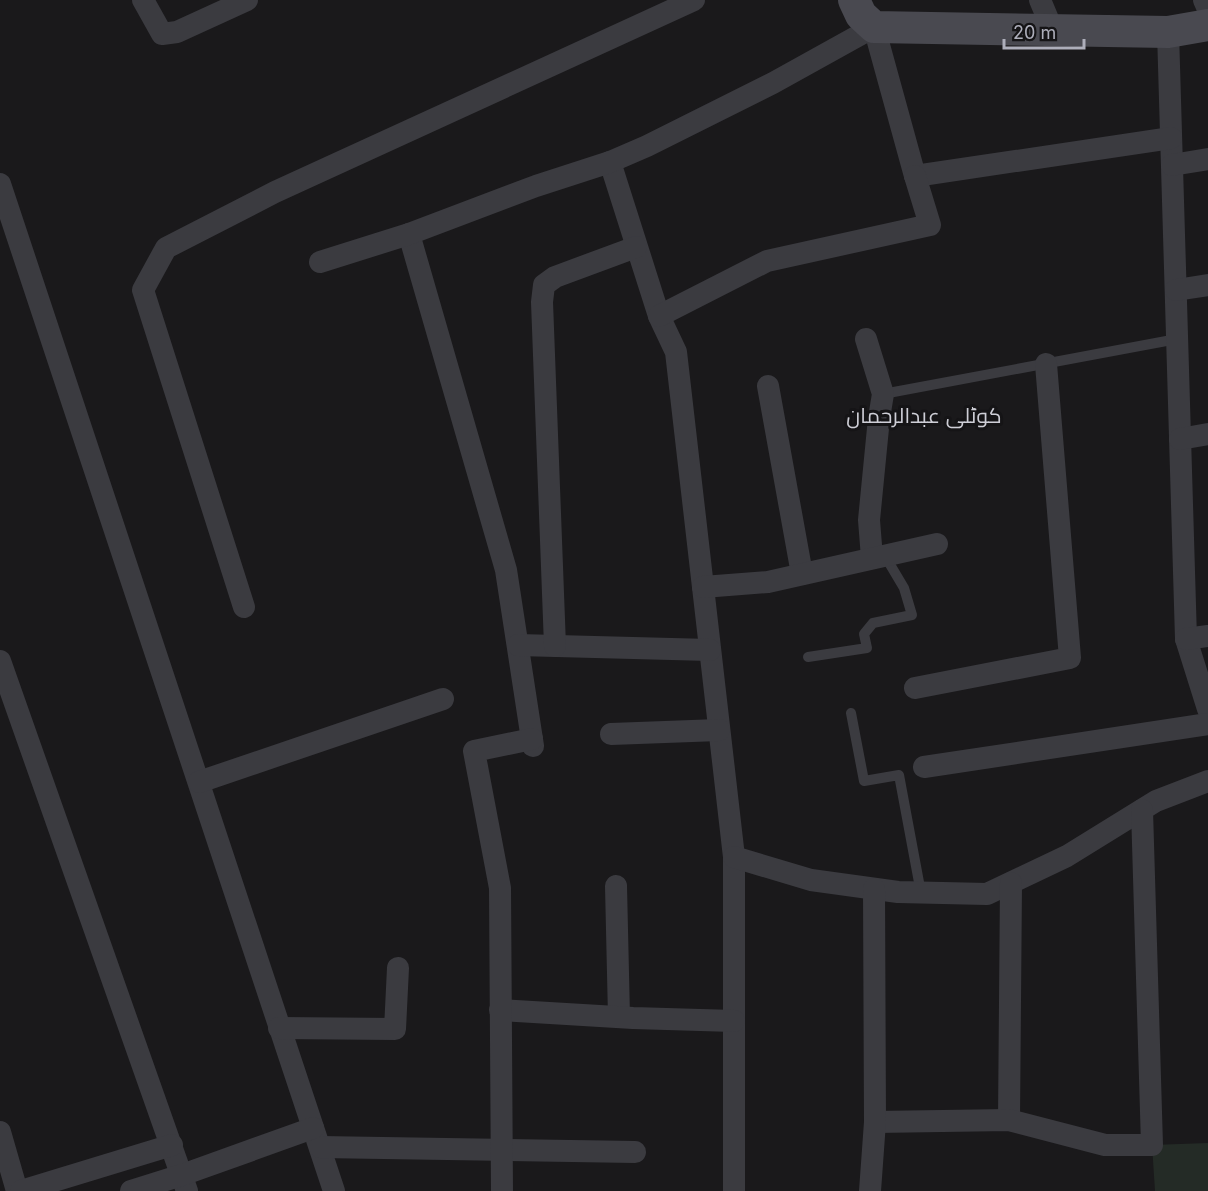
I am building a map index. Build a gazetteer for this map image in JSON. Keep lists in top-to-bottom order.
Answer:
{
  "districts": ["کوٹلی عبدالرحمان"],
  "scale_bar": "20 m"
}
